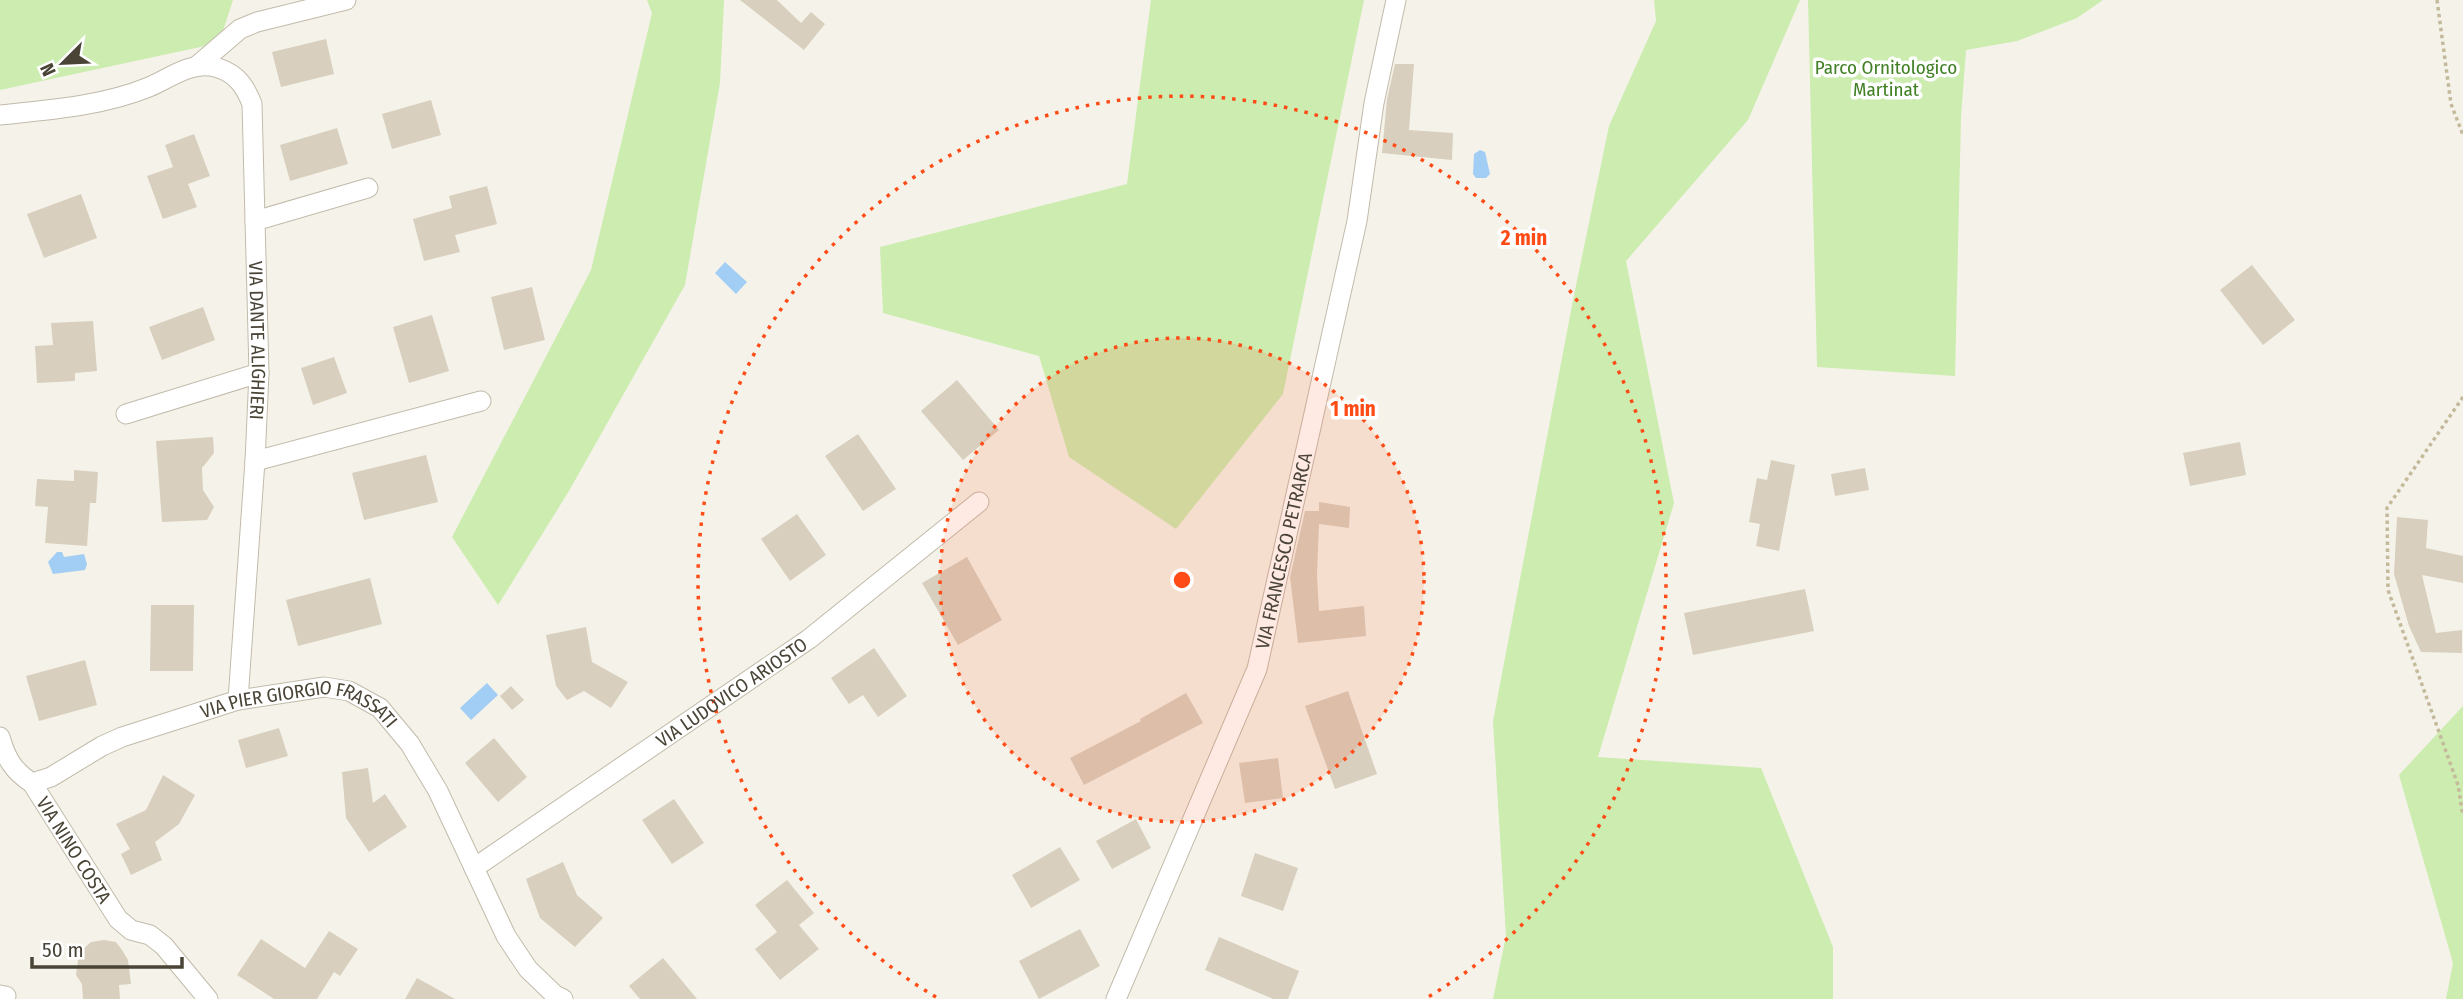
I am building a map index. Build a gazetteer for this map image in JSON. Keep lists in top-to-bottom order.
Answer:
{
  "streets": {
    "street": [
      "VIA DANTE ALIGHIERI",
      "VIA FRANCESCO PETRARCA",
      "VIA LUDOVICO ARIOSTO",
      "VIA PIER GIORGIO FRASSATI",
      "VIA NINO COSTA"
    ]
  },
  "crossings": [
    ["VIA DANTE ALIGHIERI", "VIA PIER GIORGIO FRASSATI"],
    ["VIA LUDOVICO ARIOSTO", "VIA PIER GIORGIO FRASSATI"],
    ["VIA PIER GIORGIO FRASSATI", "VIA NINO COSTA"]
  ],
  "parks": ["Parco Ornitologico Martinat"],
  "scale_bar": "50 m",
  "north": "bottom left",
  "rings": ["2 min", "1 min"]
}
